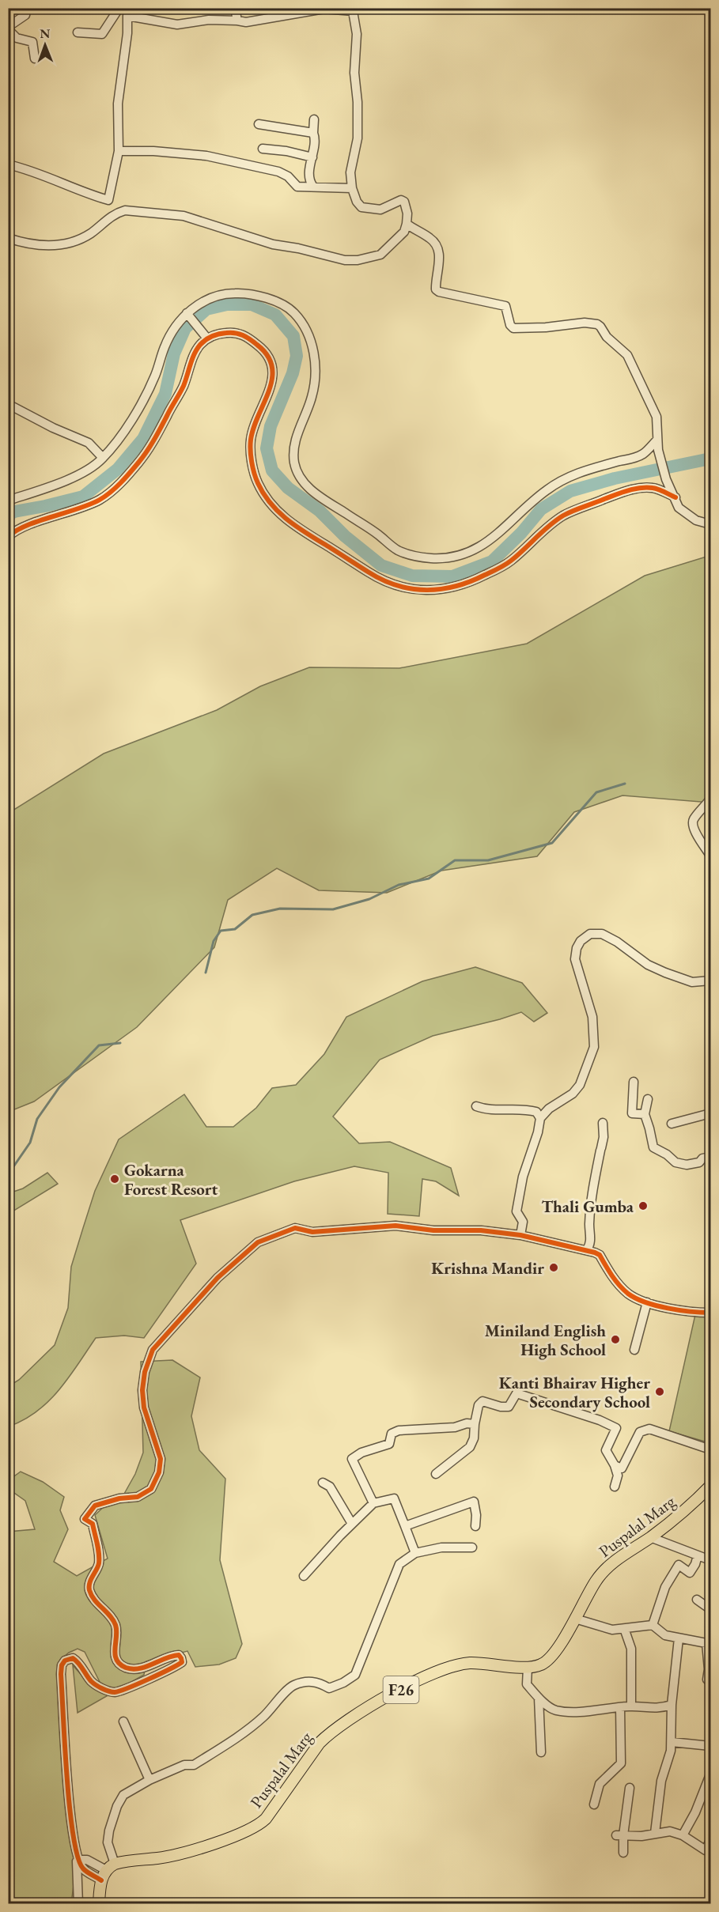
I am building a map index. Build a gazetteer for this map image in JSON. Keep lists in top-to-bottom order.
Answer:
{
  "streets": {
    "main road": ["Puspalal Marg", "F26"]
  },
  "places": [
    "Gokarna Forest Resort",
    "Thali Gumba",
    "Krishna Mandir",
    "Miniland English High School",
    "Kanti Bhairav Higher Secondary School"
  ],
  "north": "top"
}
